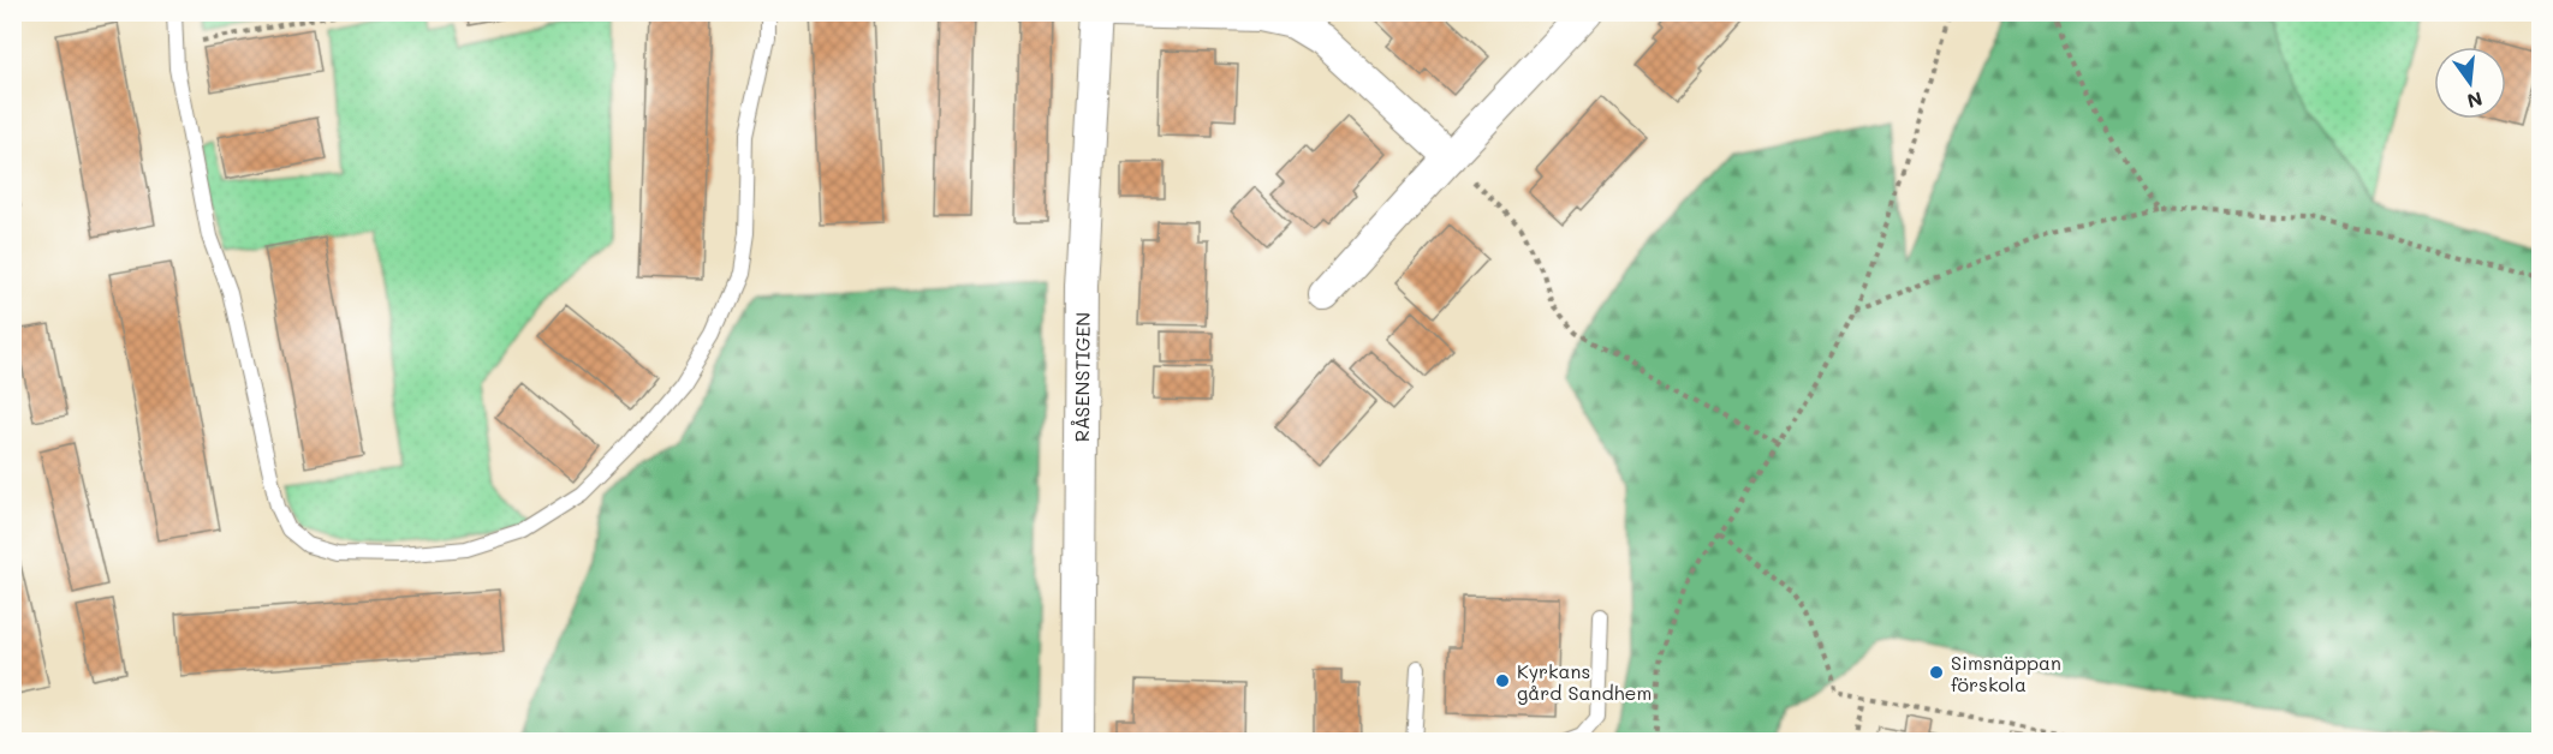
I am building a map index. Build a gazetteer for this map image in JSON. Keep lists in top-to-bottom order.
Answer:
{
  "streets": {
    "street": ["RÅSENSTIGEN"]
  },
  "places": ["Simsnäppan förskola", "Kyrkans gård Sandhem"],
  "north": "bottom"
}
